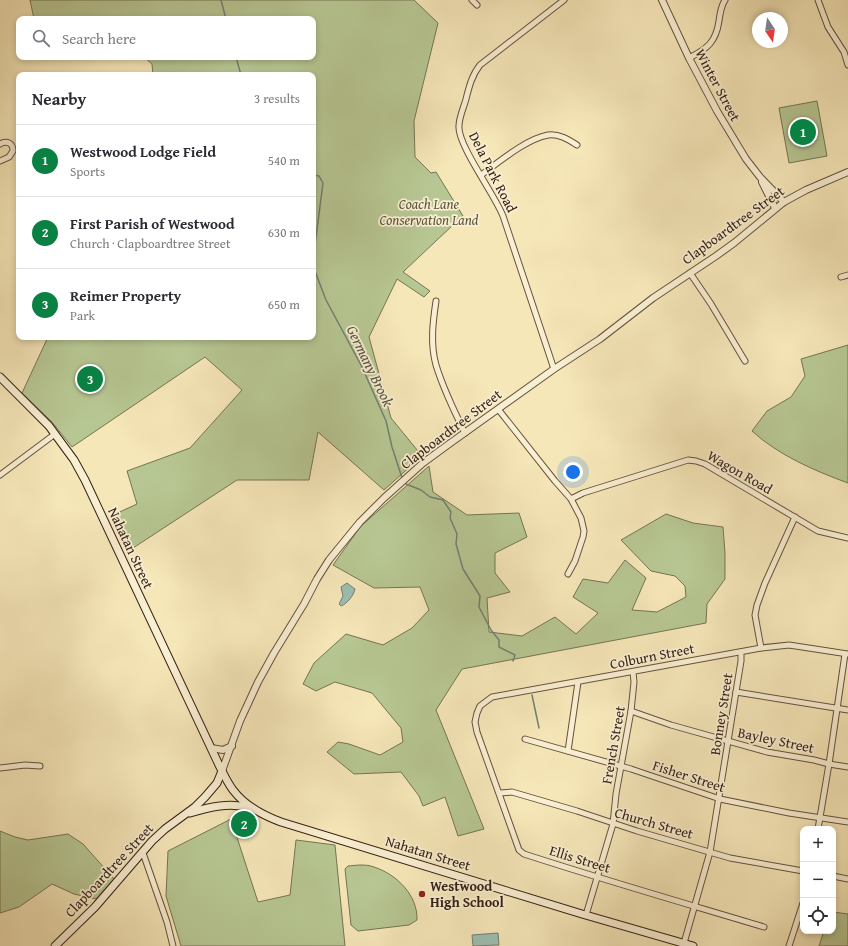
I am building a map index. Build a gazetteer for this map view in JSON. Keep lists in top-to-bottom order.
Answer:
{
  "streets": {
    "main road": ["Clapboardtree Street", "Nahatan Street"],
    "street": [
      "Winter Street",
      "Dela Park Road",
      "Wagon Road",
      "Colburn Street",
      "Bonney Street",
      "Bayley Street",
      "French Street",
      "Fisher Street",
      "Church Street",
      "Ellis Street"
    ]
  },
  "crossings": [
    ["Winter Street", "Clapboardtree Street"],
    ["Dela Park Road", "Clapboardtree Street"],
    ["Clapboardtree Street", "Nahatan Street"],
    ["Nahatan Street", "Bonney Street"],
    ["Nahatan Street", "French Street"],
    ["Colburn Street", "Bonney Street"],
    ["Colburn Street", "French Street"],
    ["Colburn Street", "Ellis Street"],
    ["Bonney Street", "Bayley Street"],
    ["Bonney Street", "Fisher Street"],
    ["Bonney Street", "Church Street"],
    ["Bonney Street", "Ellis Street"],
    ["Bayley Street", "French Street"],
    ["French Street", "Fisher Street"],
    ["French Street", "Church Street"],
    ["French Street", "Ellis Street"],
    ["Church Street", "Ellis Street"]
  ],
  "water": ["Germany Brook"],
  "parks": ["Coach Lane Conservation Land"],
  "places": ["Westwood High School"],
  "north": "bottom",
  "page": {
    "search": "Search here",
    "heading": ["Nearby", "3 results"],
    "pins": ["1", "3", "2"],
    "list": [
      {
        "mark": "1",
        "name": "Westwood Lodge Field",
        "note": "Sports",
        "value": "540 m"
      },
      {
        "mark": "2",
        "name": "First Parish of Westwood",
        "note": "Church · Clapboardtree Street",
        "value": "630 m"
      },
      {
        "mark": "3",
        "name": "Reimer Property",
        "note": "Park",
        "value": "650 m"
      }
    ],
    "map_buttons": ["+", "−"]
  }
}
